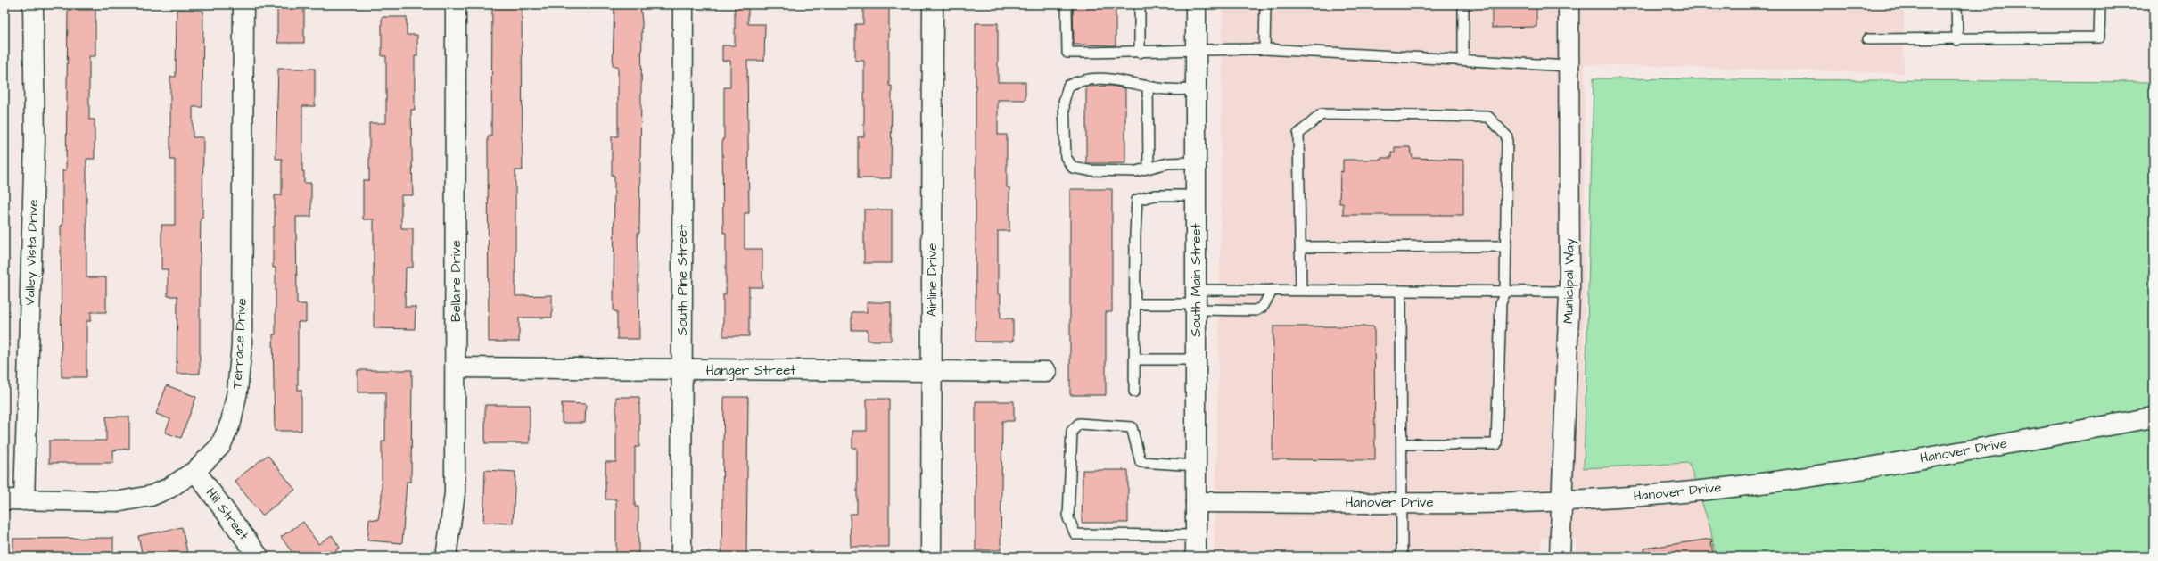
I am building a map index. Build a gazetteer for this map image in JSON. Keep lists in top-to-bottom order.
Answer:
{
  "streets": {
    "street": [
      "Valley Vista Drive",
      "South Pine Street",
      "Airline Drive",
      "South Main Street",
      "Bellaire Drive",
      "Municipal Way",
      "Terrace Drive",
      "Hanger Street",
      "Hanover Drive",
      "Hill Street"
    ]
  },
  "crossings": [
    ["Valley Vista Drive", "Terrace Drive"],
    ["South Pine Street", "Hanger Street"],
    ["Airline Drive", "Hanger Street"],
    ["South Main Street", "Hanover Drive"],
    ["Bellaire Drive", "Hanger Street"],
    ["Municipal Way", "Hanover Drive"],
    ["Terrace Drive", "Hill Street"]
  ]
}
